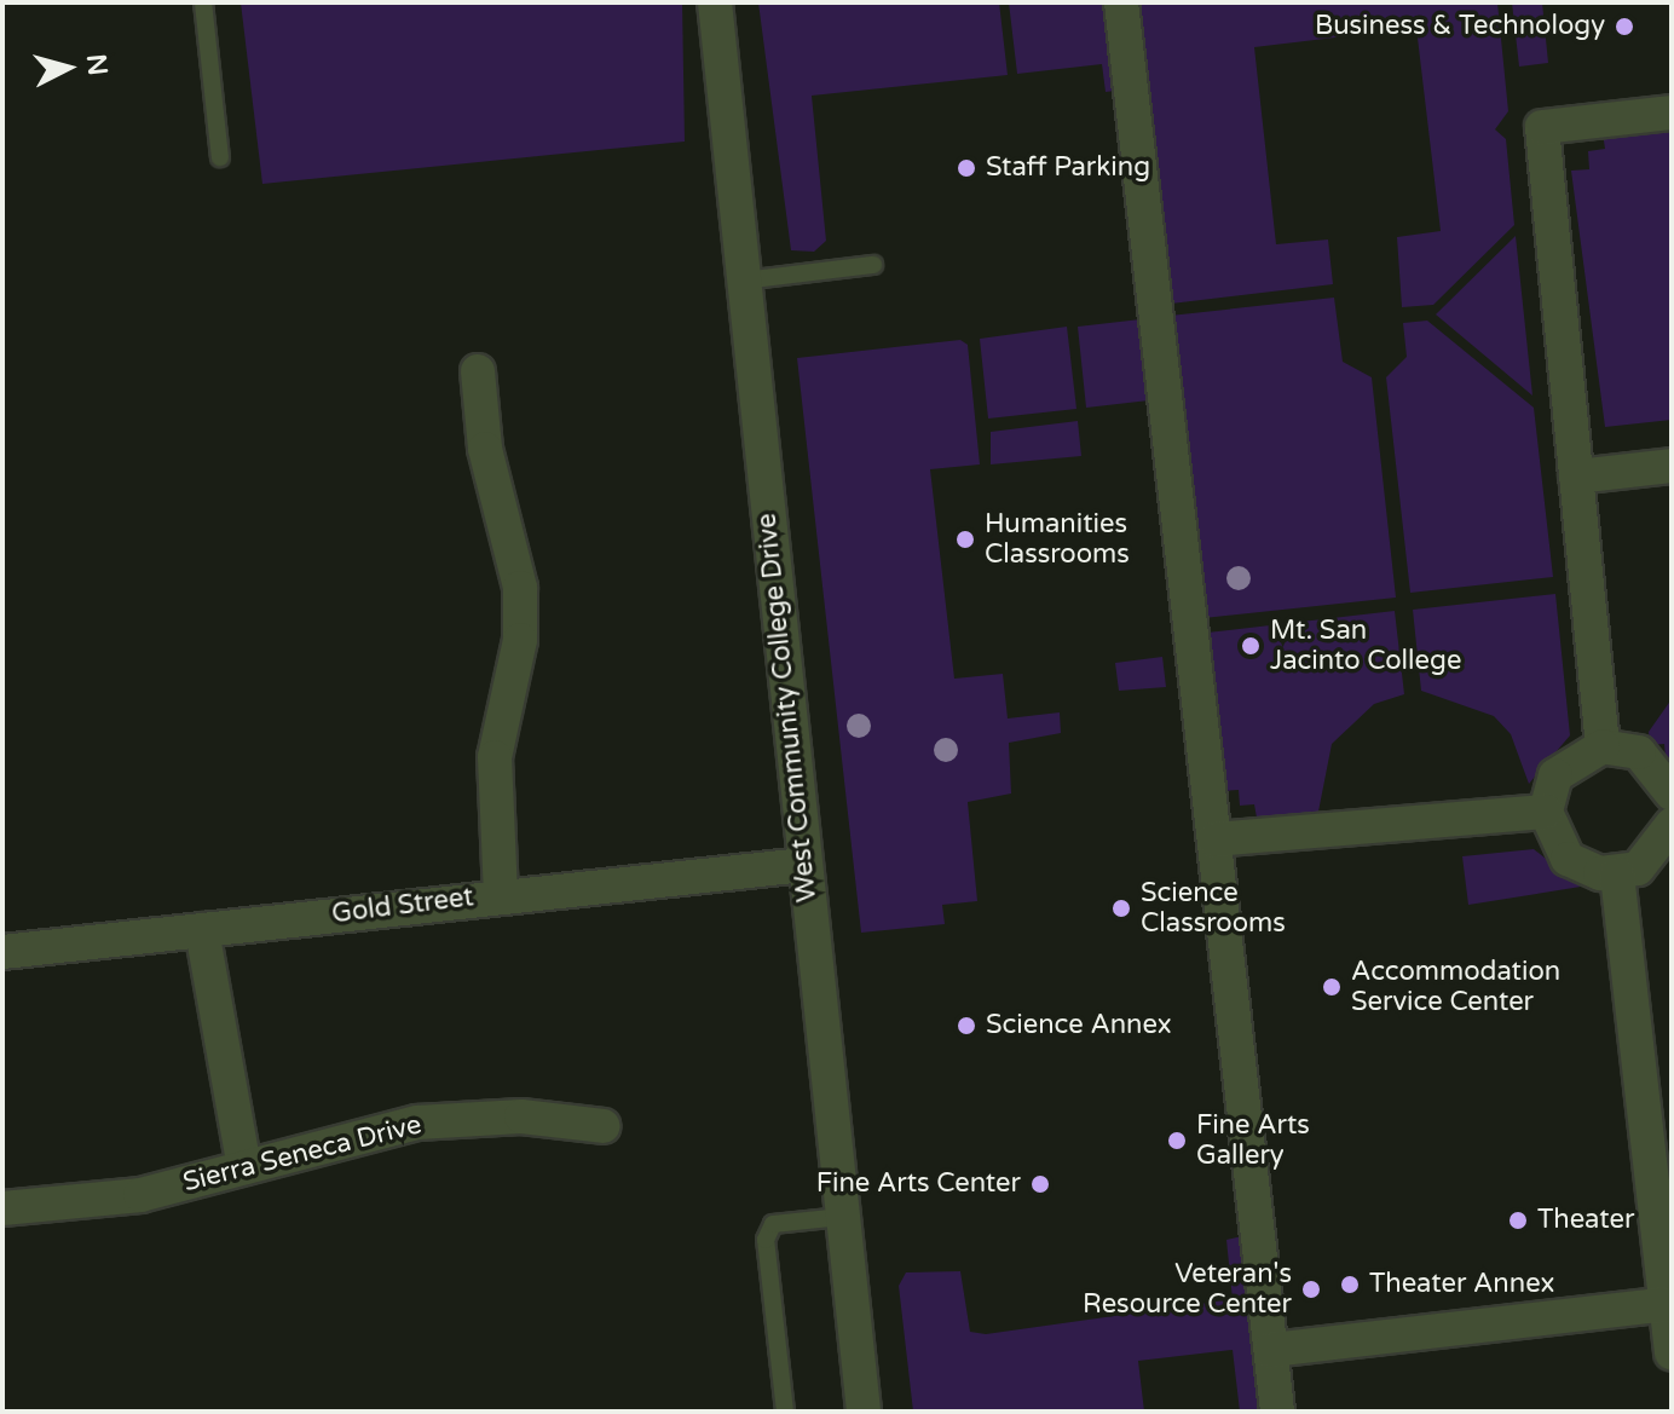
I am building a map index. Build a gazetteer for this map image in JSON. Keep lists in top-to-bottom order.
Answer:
{
  "streets": {
    "street": ["West Community College Drive", "Gold Street", "Sierra Seneca Drive"]
  },
  "crossings": [
    ["West Community College Drive", "Gold Street"]
  ],
  "places": [
    "Business & Technology",
    "Staff Parking",
    "Humanities Classrooms",
    "Mt. San Jacinto College",
    "Science Classrooms",
    "Accommodation Service Center",
    "Science Annex",
    "Fine Arts Gallery",
    "Fine Arts Center",
    "Theater",
    "Theater Annex",
    "Veteran's Resource Center"
  ],
  "north": "right"
}
